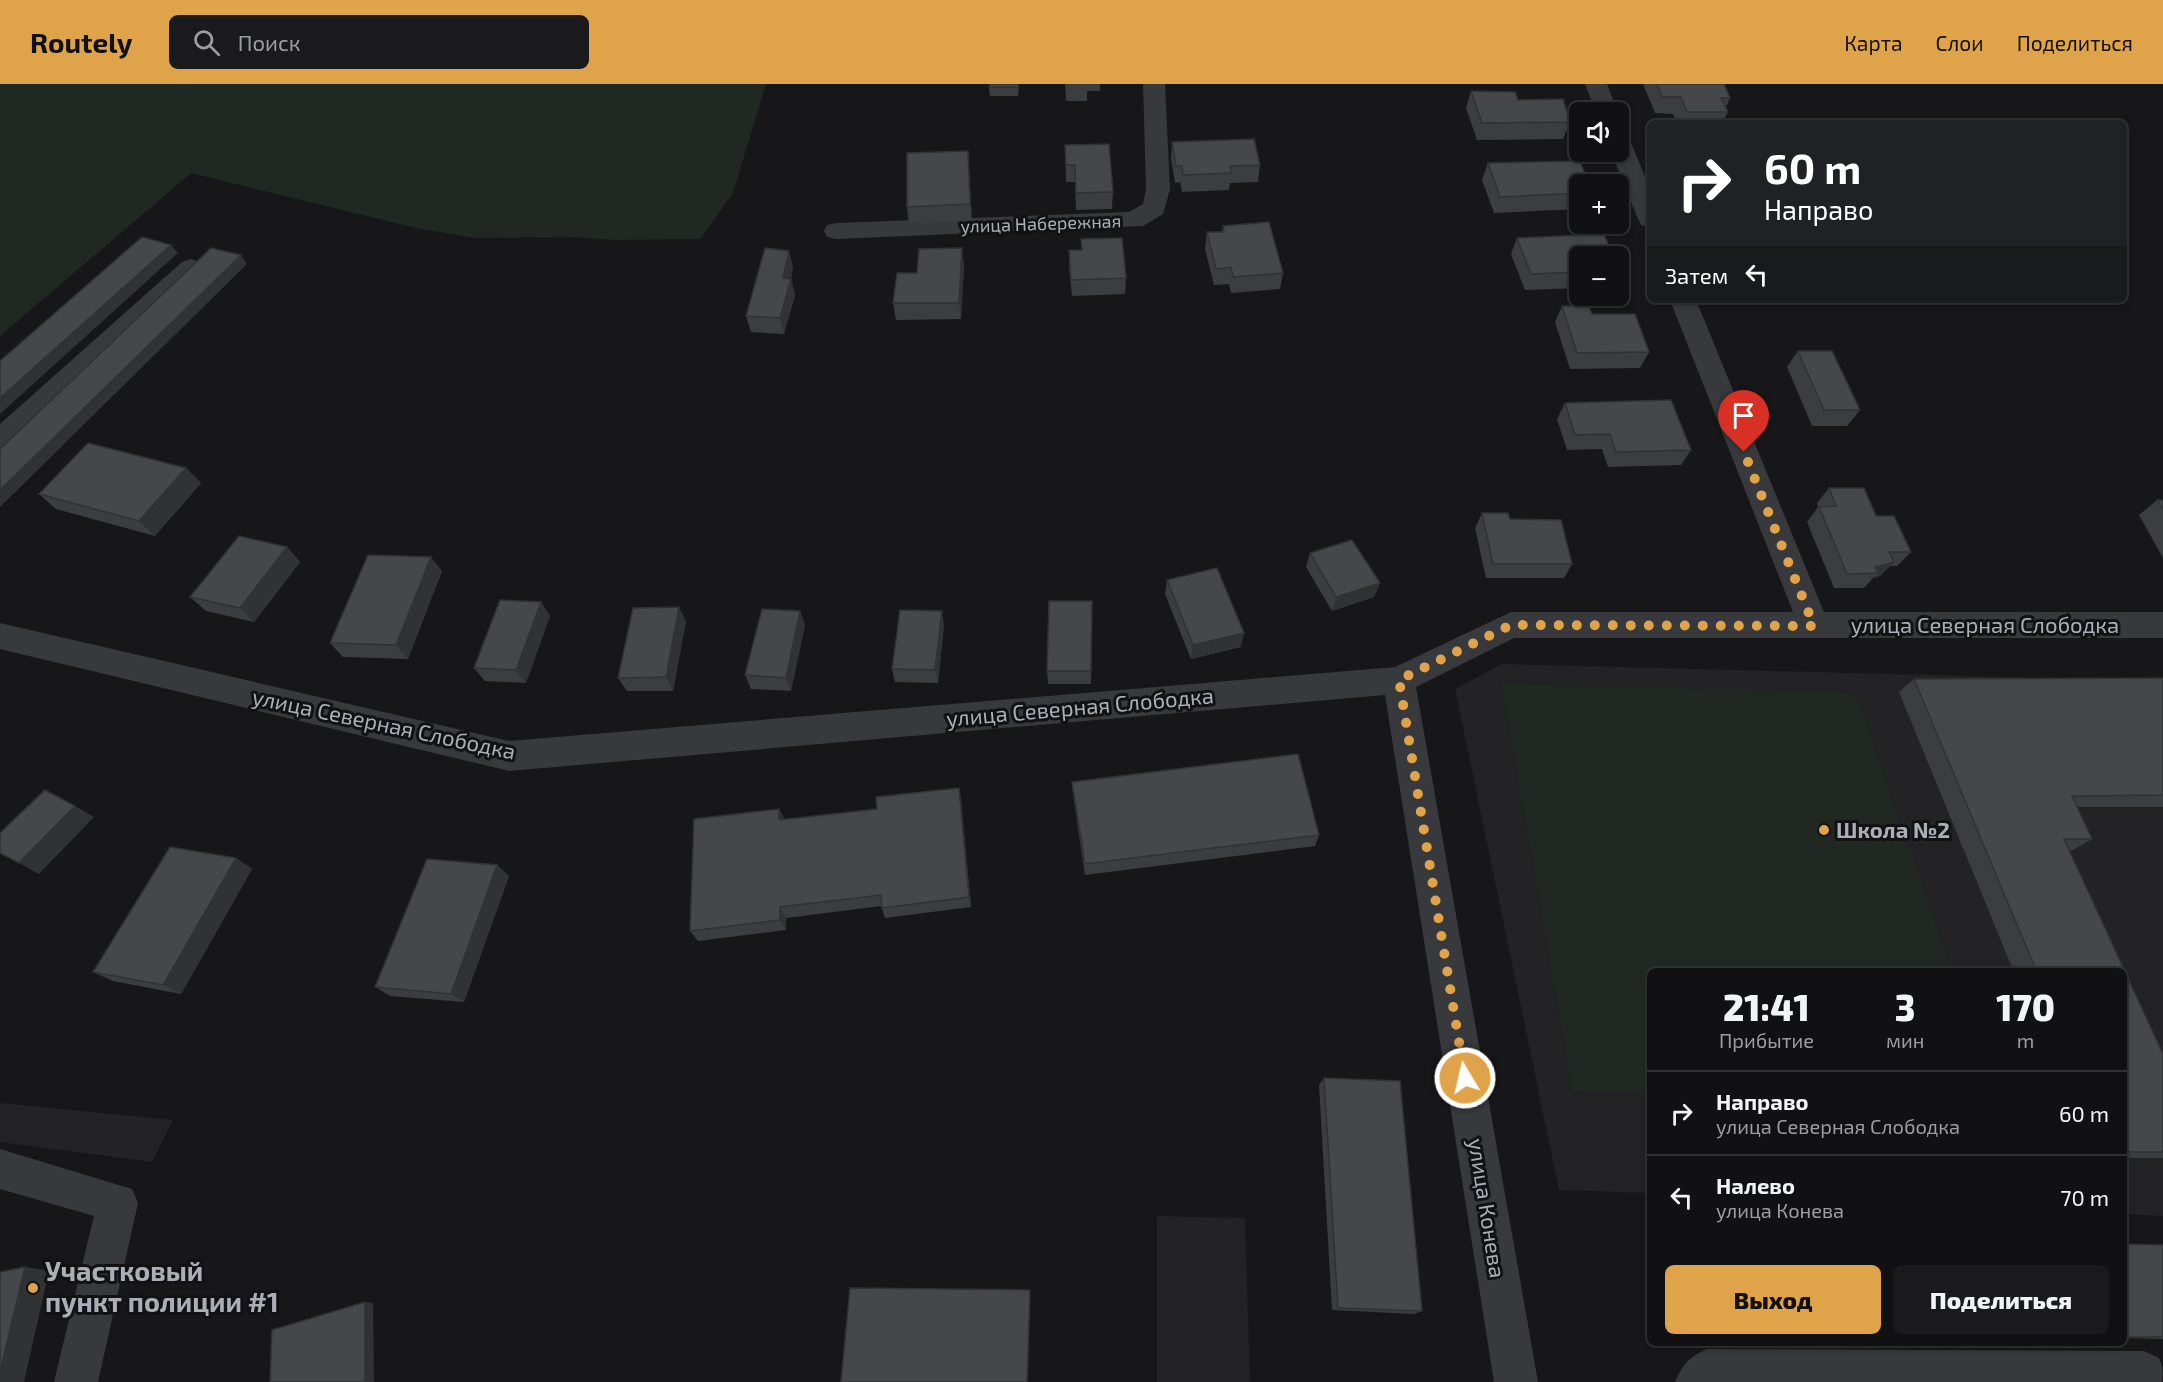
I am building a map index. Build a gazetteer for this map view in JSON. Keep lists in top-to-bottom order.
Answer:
{
  "streets": {
    "street": ["улица Набережная", "улица Северная Слободка", "улица Конева"]
  },
  "crossings": [
    ["улица Северная Слободка", "улица Конева"]
  ],
  "places": ["Школа №2", "Участковый пункт полиции #1"],
  "page": {
    "header": "Routely",
    "search": "Поиск",
    "nav": ["Карта", "Слои", "Поделиться"],
    "map_buttons": ["+", "−"],
    "turn": ["60 m", "Направо"],
    "then": "Затем",
    "eta": [
      "21:41",
      "Прибытие",
      "3",
      "мин",
      "170",
      "m"
    ],
    "list": [
      {
        "name": "Направо",
        "note": "улица Северная Слободка",
        "value": "60 m"
      },
      {
        "name": "Налево",
        "note": "улица Конева",
        "value": "70 m"
      }
    ],
    "buttons": ["Выход", "Поделиться"]
  }
}
